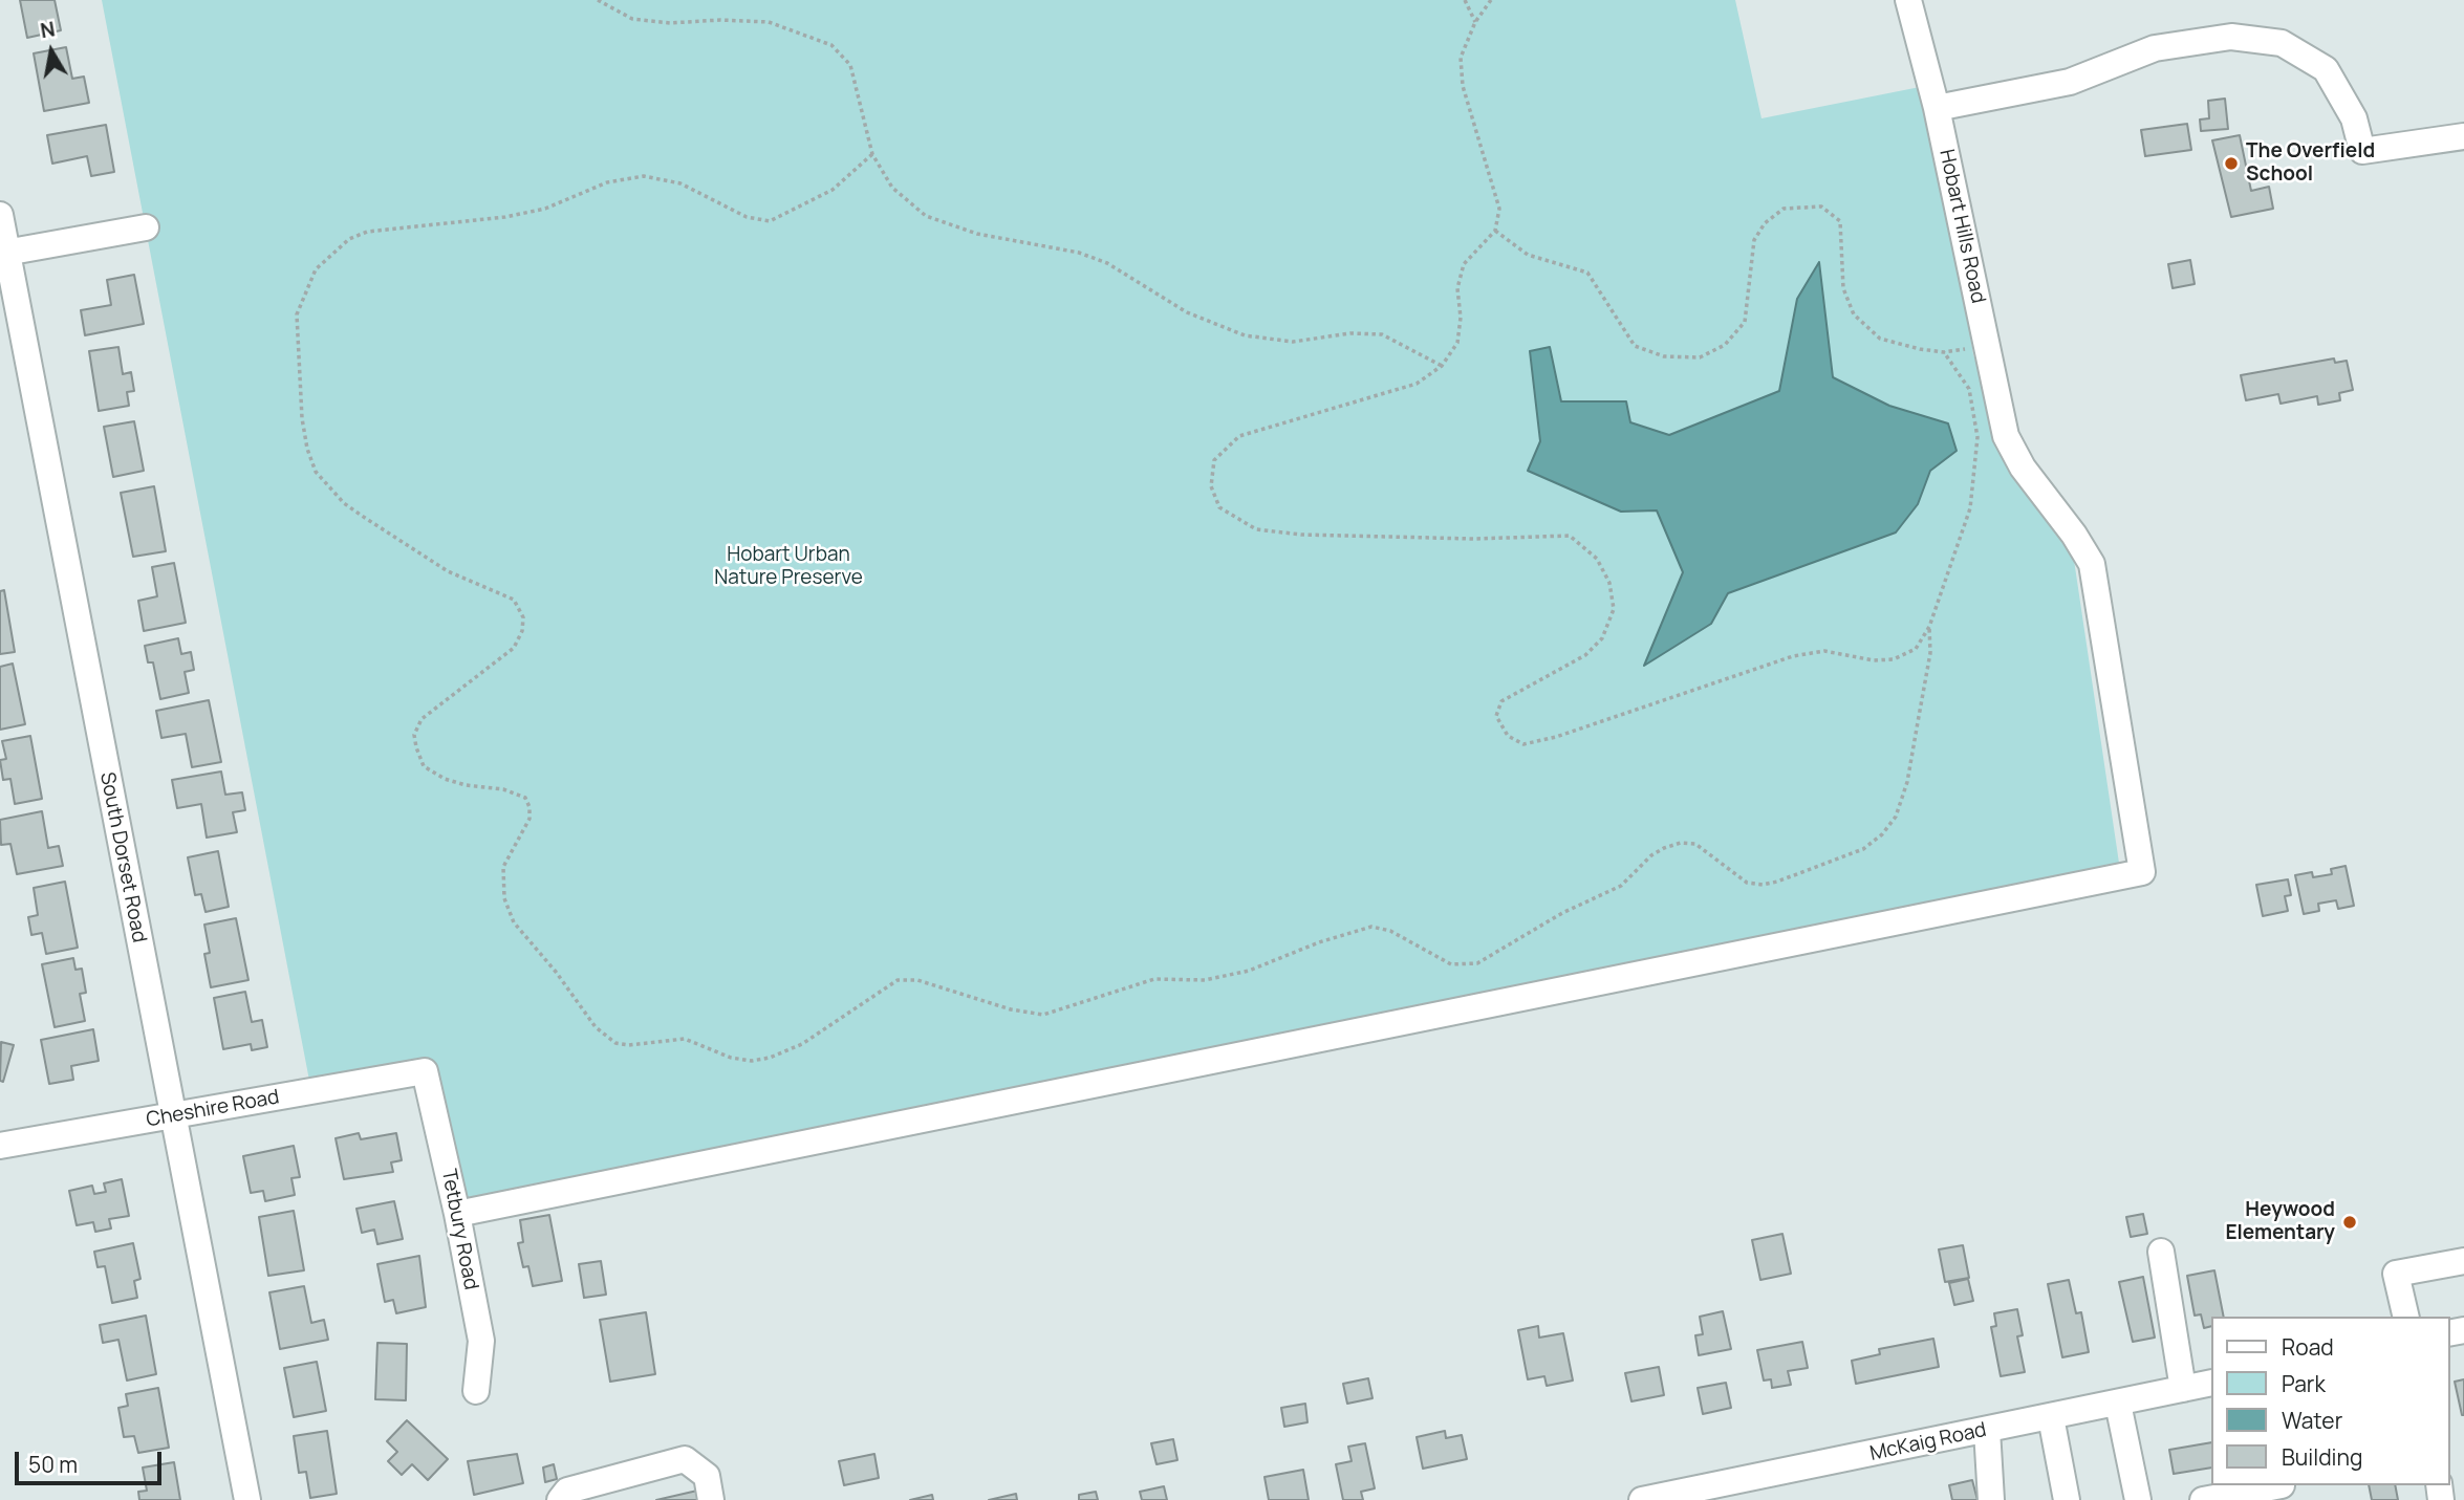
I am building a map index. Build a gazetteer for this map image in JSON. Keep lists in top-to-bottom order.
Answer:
{
  "streets": {
    "street": [
      "Hobart Hills Road",
      "South Dorset Road",
      "Cheshire Road",
      "Tetbury Road",
      "McKaig Road"
    ]
  },
  "crossings": [
    ["Hobart Hills Road", "Tetbury Road"],
    ["South Dorset Road", "Cheshire Road"],
    ["Cheshire Road", "Tetbury Road"]
  ],
  "parks": ["Hobart Urban Nature Preserve"],
  "places": ["The Overfield School", "Heywood Elementary"],
  "legend": [
    "Road",
    "Park",
    "Water",
    "Building"
  ],
  "scale_bar": "50 m",
  "north": "top"
}
